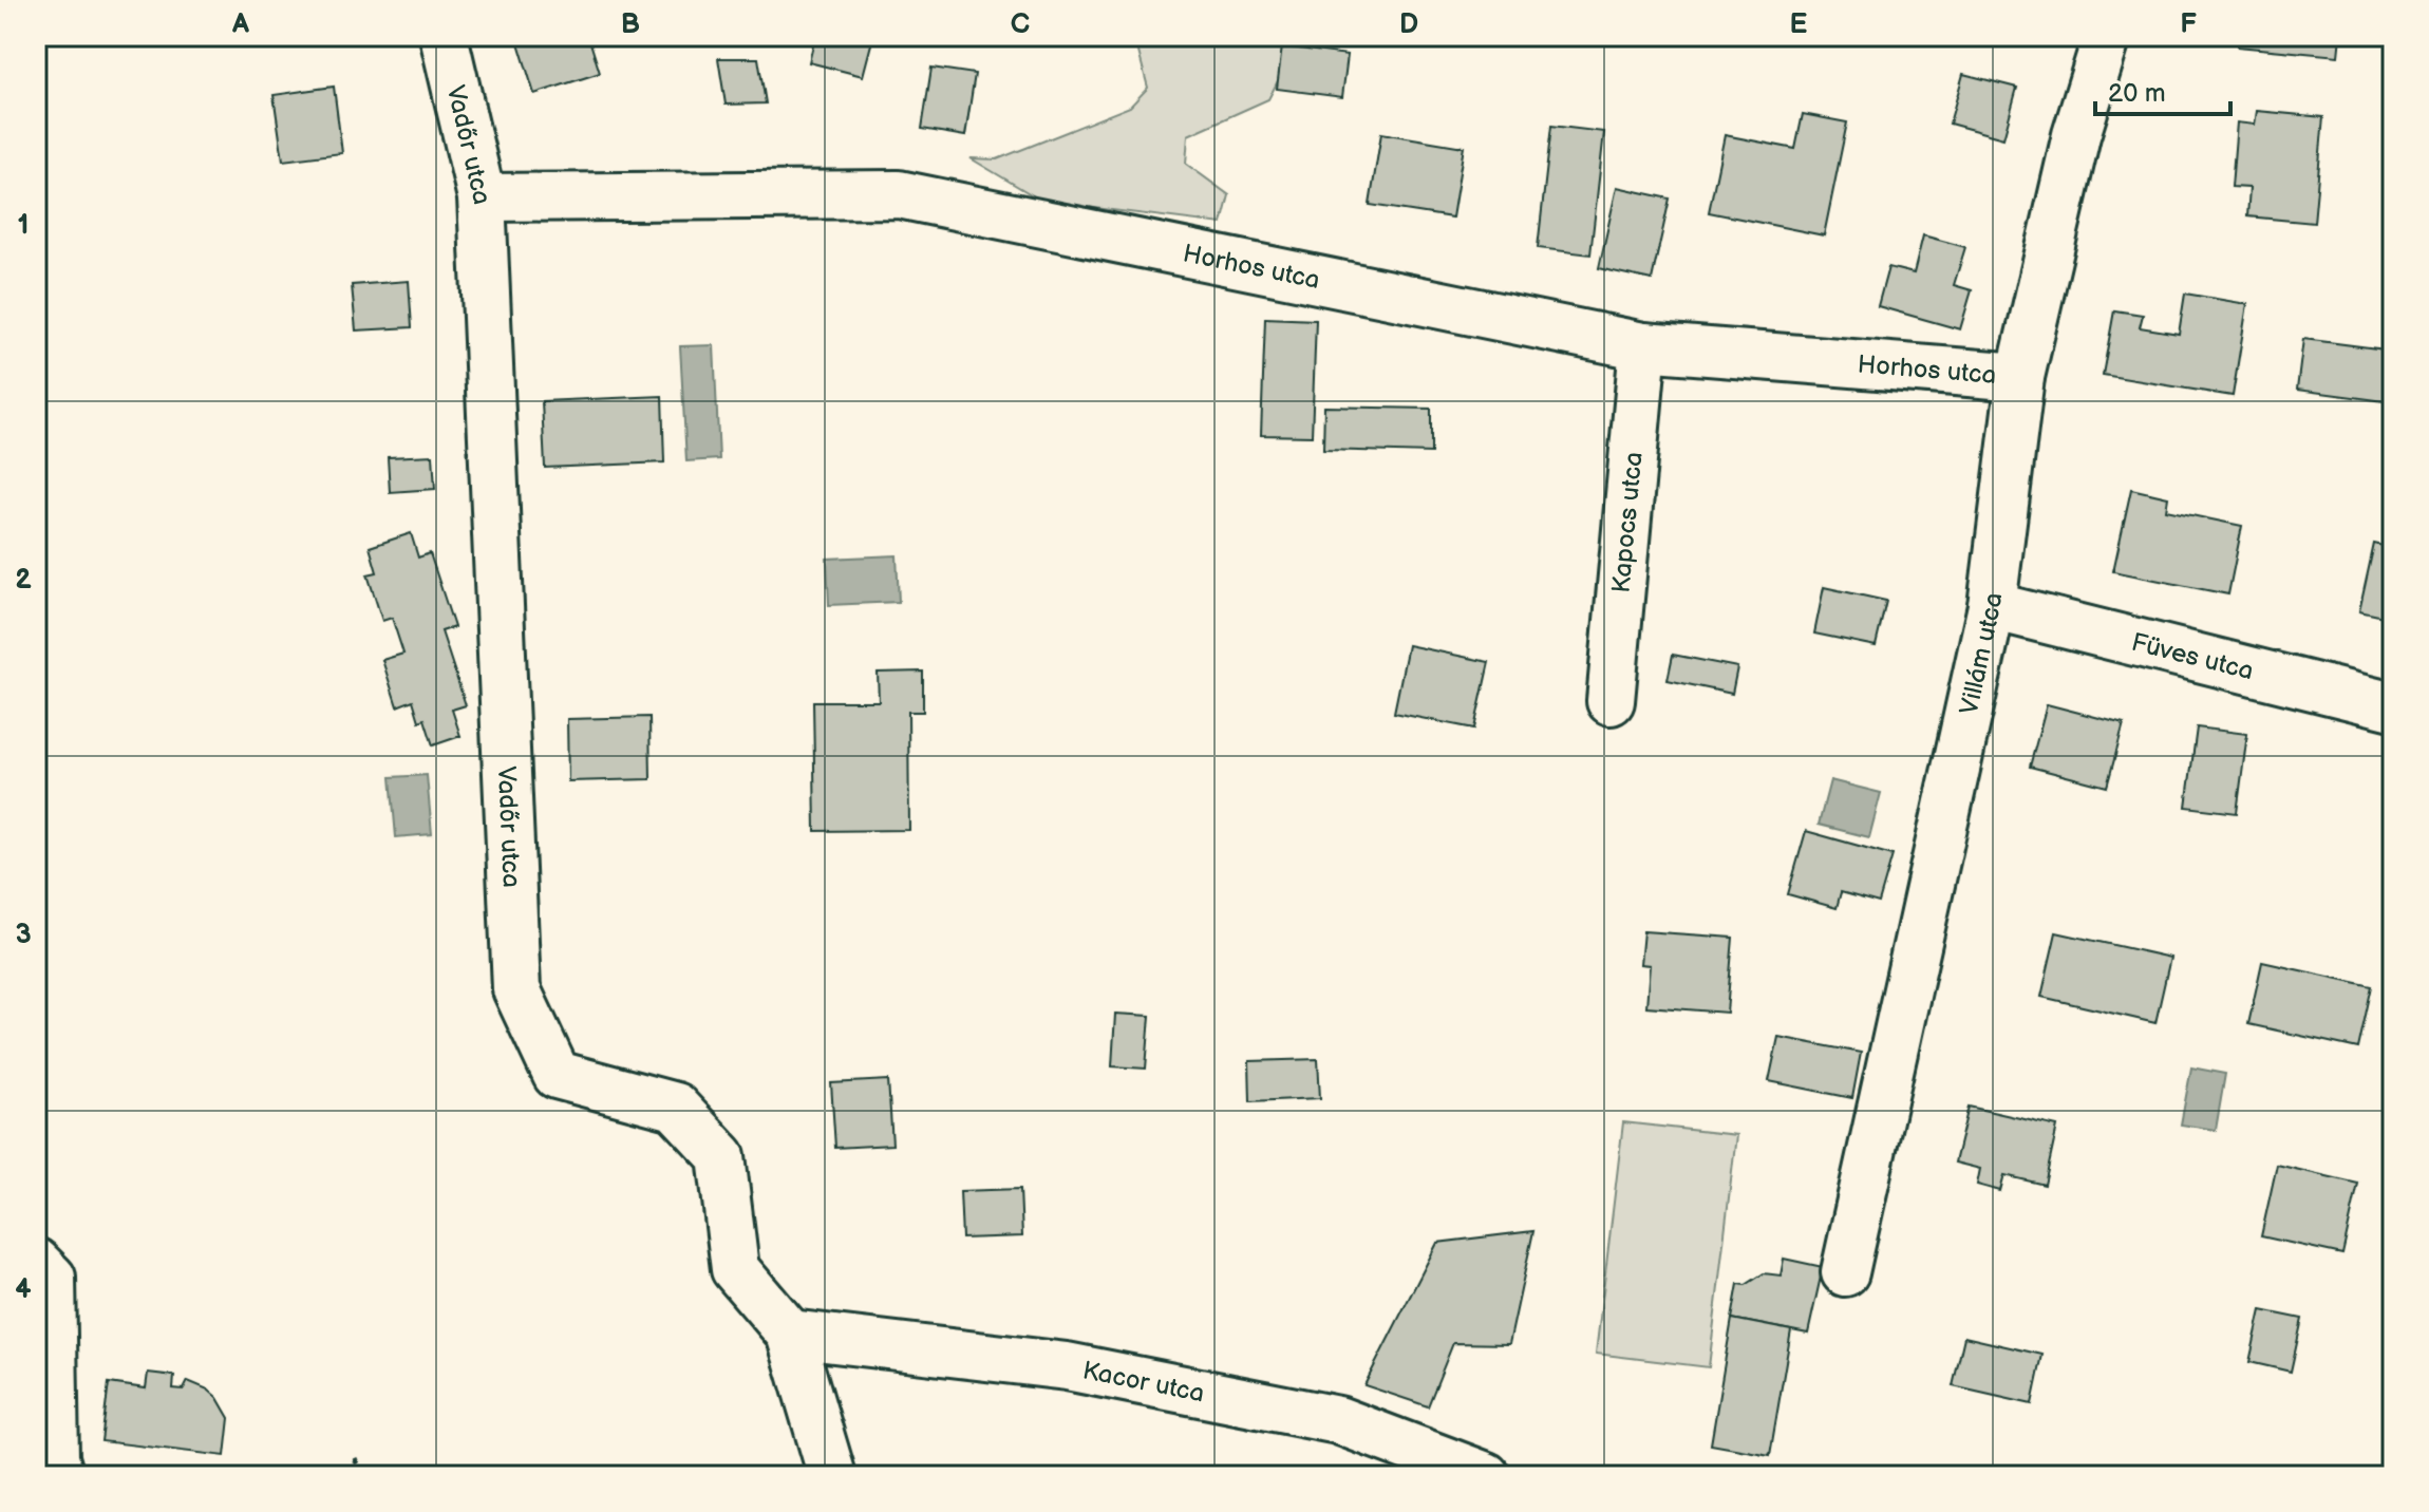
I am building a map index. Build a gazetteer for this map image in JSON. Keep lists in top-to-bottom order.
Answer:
{
  "streets": {
    "street": [
      "Vadőr utca",
      "Horhos utca",
      "Kapocs utca",
      "Villám utca",
      "Füves utca",
      "Kacor utca"
    ]
  },
  "crossings": [
    ["Vadőr utca", "Horhos utca"],
    ["Vadőr utca", "Kacor utca"],
    ["Horhos utca", "Kapocs utca"],
    ["Horhos utca", "Villám utca"],
    ["Villám utca", "Füves utca"]
  ],
  "scale_bar": "20 m",
  "grid": {
    "columns": [
      "A",
      "B",
      "C",
      "D",
      "E",
      "F"
    ],
    "rows": [
      "1",
      "2",
      "3",
      "4"
    ]
  }
}
